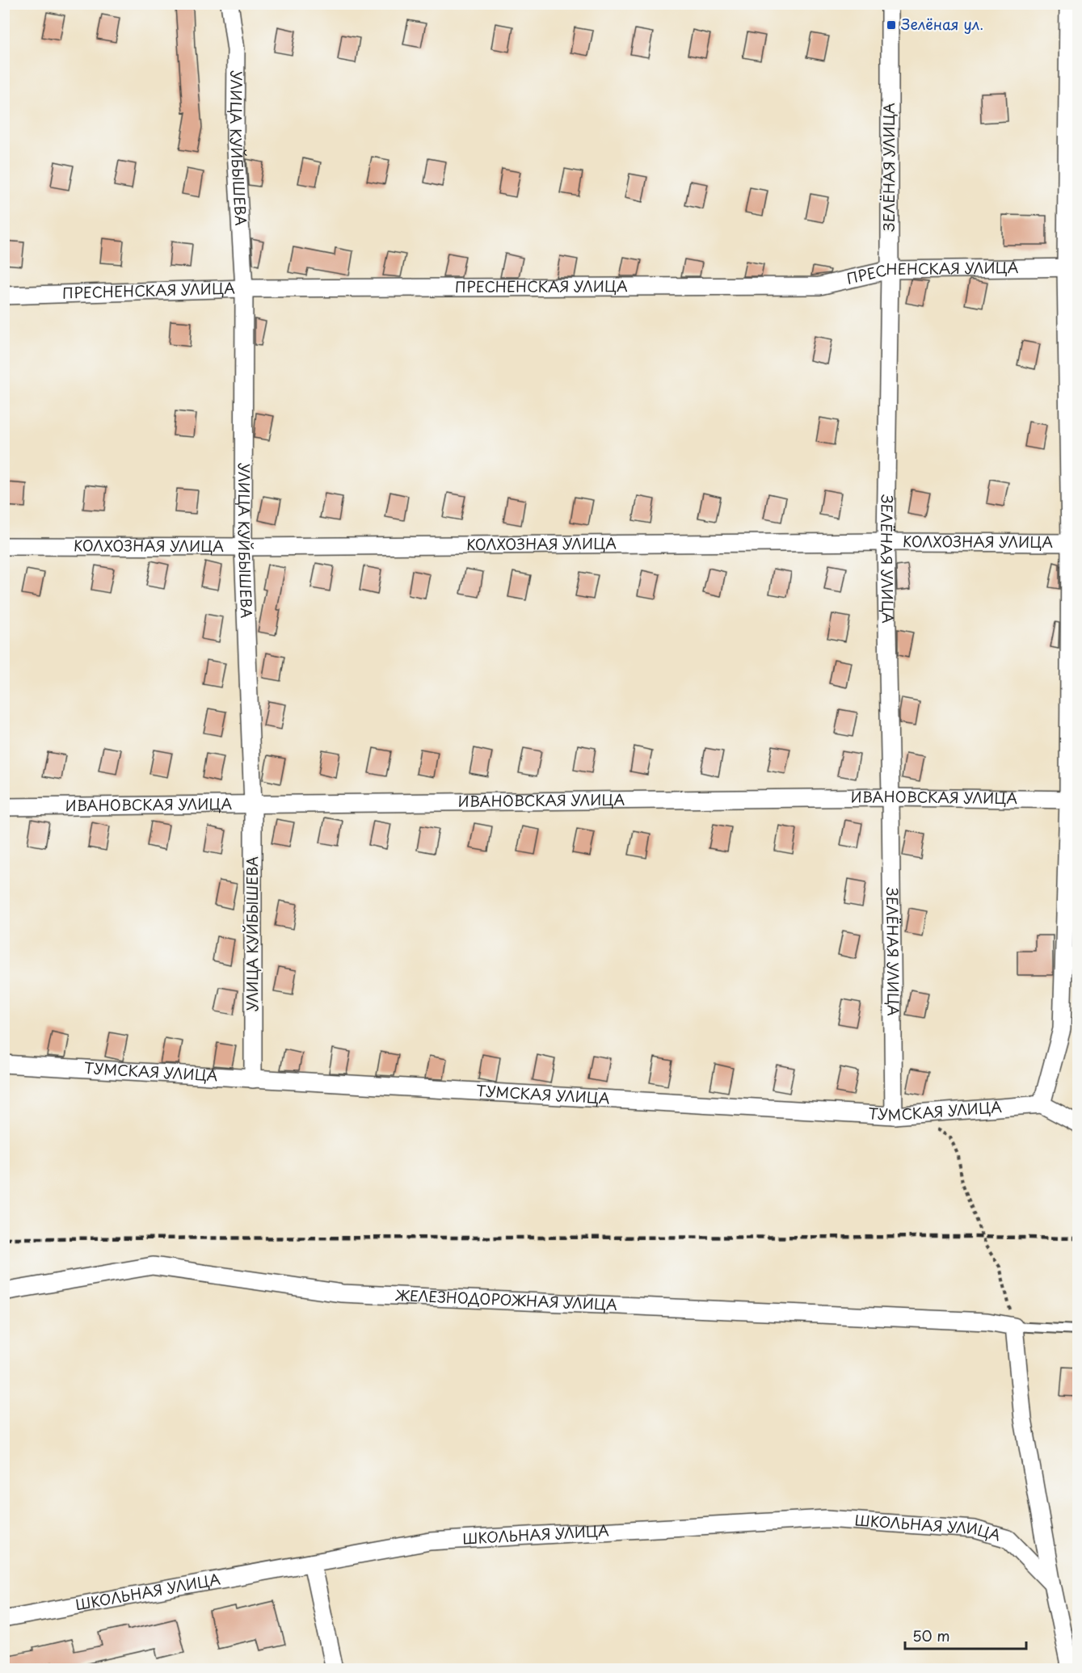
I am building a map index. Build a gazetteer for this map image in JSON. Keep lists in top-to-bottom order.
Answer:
{
  "streets": {
    "street": [
      "УЛИЦА КУЙБЫШЕВА",
      "ЗЕЛЁНАЯ УЛИЦА",
      "ПРЕСНЕНСКАЯ УЛИЦА",
      "КОЛХОЗНАЯ УЛИЦА",
      "ИВАНОВСКАЯ УЛИЦА",
      "ТУМСКАЯ УЛИЦА",
      "ЖЕЛЕЗНОДОРОЖНАЯ УЛИЦА",
      "ШКОЛЬНАЯ УЛИЦА"
    ]
  },
  "crossings": [
    ["УЛИЦА КУЙБЫШЕВА", "ПРЕСНЕНСКАЯ УЛИЦА"],
    ["УЛИЦА КУЙБЫШЕВА", "КОЛХОЗНАЯ УЛИЦА"],
    ["УЛИЦА КУЙБЫШЕВА", "ИВАНОВСКАЯ УЛИЦА"],
    ["УЛИЦА КУЙБЫШЕВА", "ТУМСКАЯ УЛИЦА"],
    ["ЗЕЛЁНАЯ УЛИЦА", "ПРЕСНЕНСКАЯ УЛИЦА"],
    ["ЗЕЛЁНАЯ УЛИЦА", "КОЛХОЗНАЯ УЛИЦА"],
    ["ЗЕЛЁНАЯ УЛИЦА", "ИВАНОВСКАЯ УЛИЦА"],
    ["ЗЕЛЁНАЯ УЛИЦА", "ТУМСКАЯ УЛИЦА"]
  ],
  "places": {
    "transit": ["Зелёная ул."]
  },
  "scale_bar": "50 m"
}
